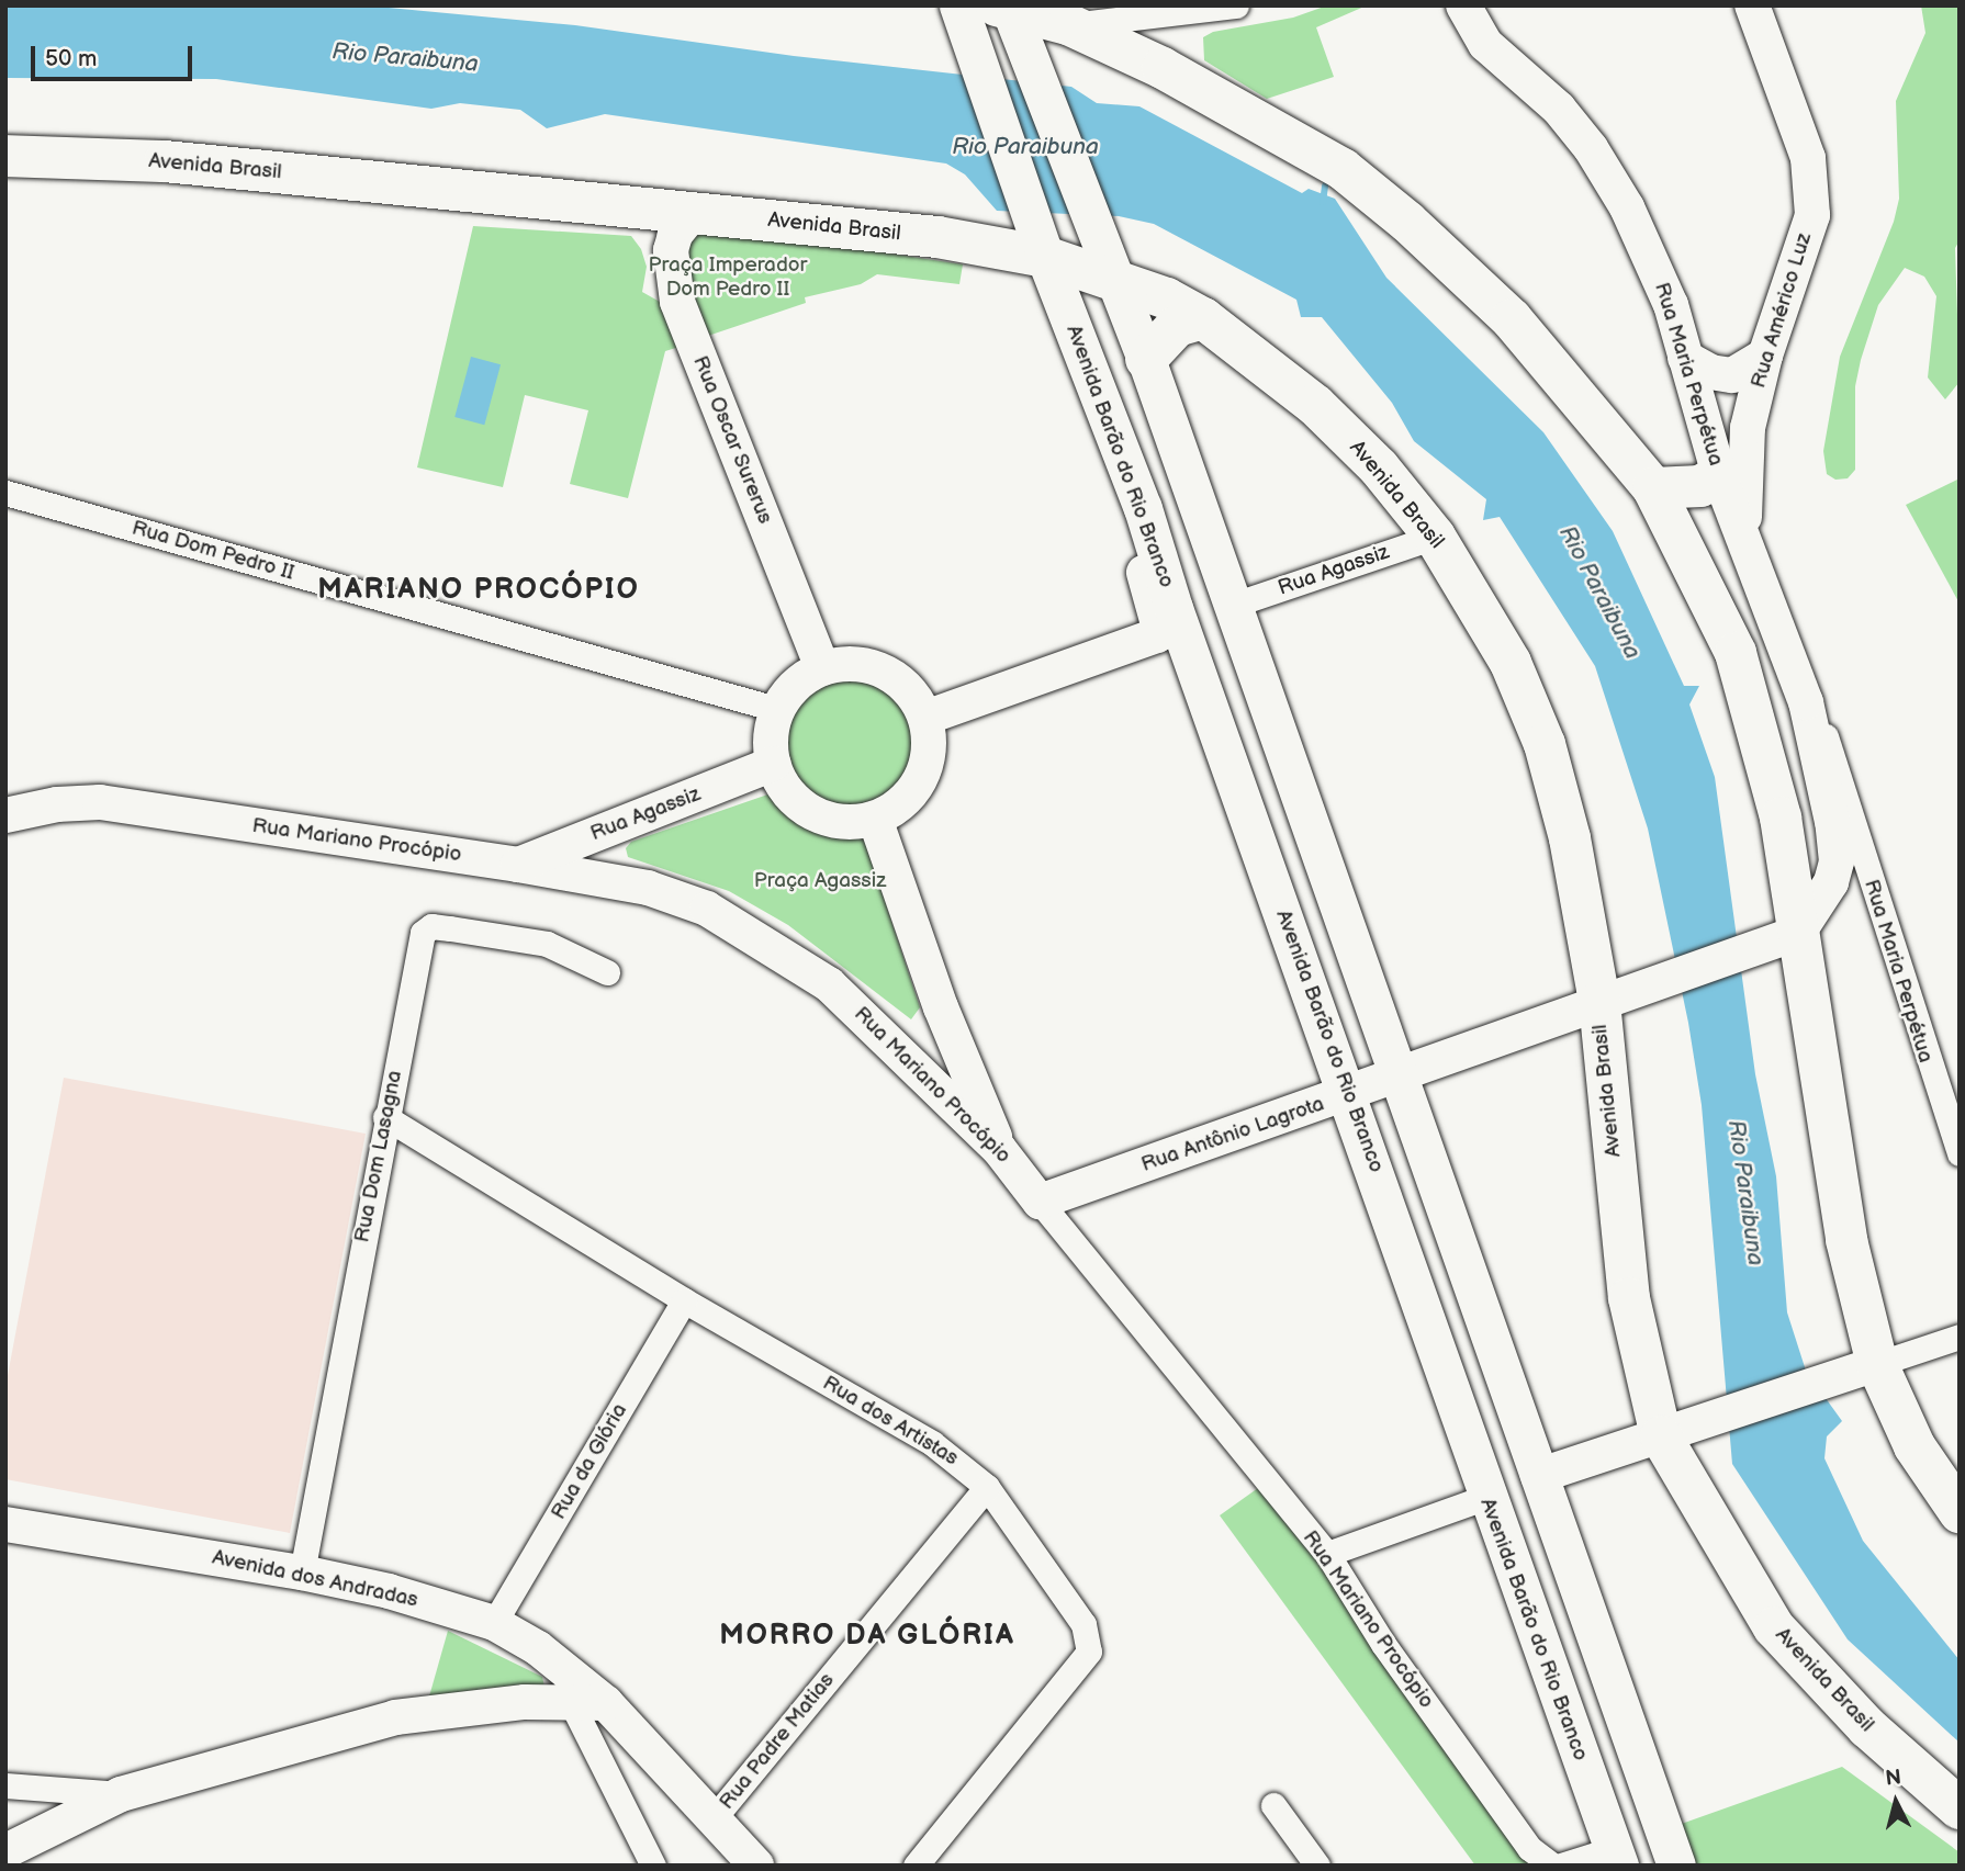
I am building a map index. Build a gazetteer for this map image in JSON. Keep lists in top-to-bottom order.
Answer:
{
  "streets": {
    "highway": ["Avenida Brasil"],
    "main road": ["Avenida Barão do Rio Branco"],
    "street": [
      "Rua Américo Luz",
      "Rua Maria Perpétua",
      "Rua Oscar Surerus",
      "Rua Dom Pedro II",
      "Rua Agassiz",
      "Rua Mariano Procópio",
      "Rua Antônio Lagrota",
      "Rua Dom Lasagna",
      "Rua dos Artistas",
      "Rua da Glória",
      "Avenida dos Andradas",
      "Rua Padre Matias"
    ]
  },
  "crossings": [
    ["Avenida Brasil", "Rua Oscar Surerus"],
    ["Avenida Brasil", "Avenida Barão do Rio Branco"],
    ["Avenida Brasil", "Rua Agassiz"],
    ["Avenida Brasil", "Rua Antônio Lagrota"],
    ["Rua Américo Luz", "Rua Maria Perpétua"],
    ["Rua Maria Perpétua", "Rua Antônio Lagrota"],
    ["Rua Oscar Surerus", "Rua Dom Pedro II"],
    ["Rua Oscar Surerus", "Rua Agassiz"],
    ["Avenida Barão do Rio Branco", "Rua Antônio Lagrota"],
    ["Rua Dom Pedro II", "Rua Agassiz"],
    ["Rua Agassiz", "Rua Mariano Procópio"],
    ["Rua Mariano Procópio", "Rua Antônio Lagrota"],
    ["Rua Dom Lasagna", "Rua dos Artistas"],
    ["Rua Dom Lasagna", "Avenida dos Andradas"],
    ["Rua dos Artistas", "Rua da Glória"],
    ["Rua dos Artistas", "Rua Padre Matias"],
    ["Rua da Glória", "Avenida dos Andradas"],
    ["Avenida dos Andradas", "Rua Padre Matias"]
  ],
  "districts": ["MARIANO PROCÓPIO", "MORRO DA GLÓRIA"],
  "water": ["Rio Paraibuna"],
  "parks": ["Praça Imperador Dom Pedro II", "Praça Agassiz"],
  "scale_bar": "50 m",
  "north": "top"
}
